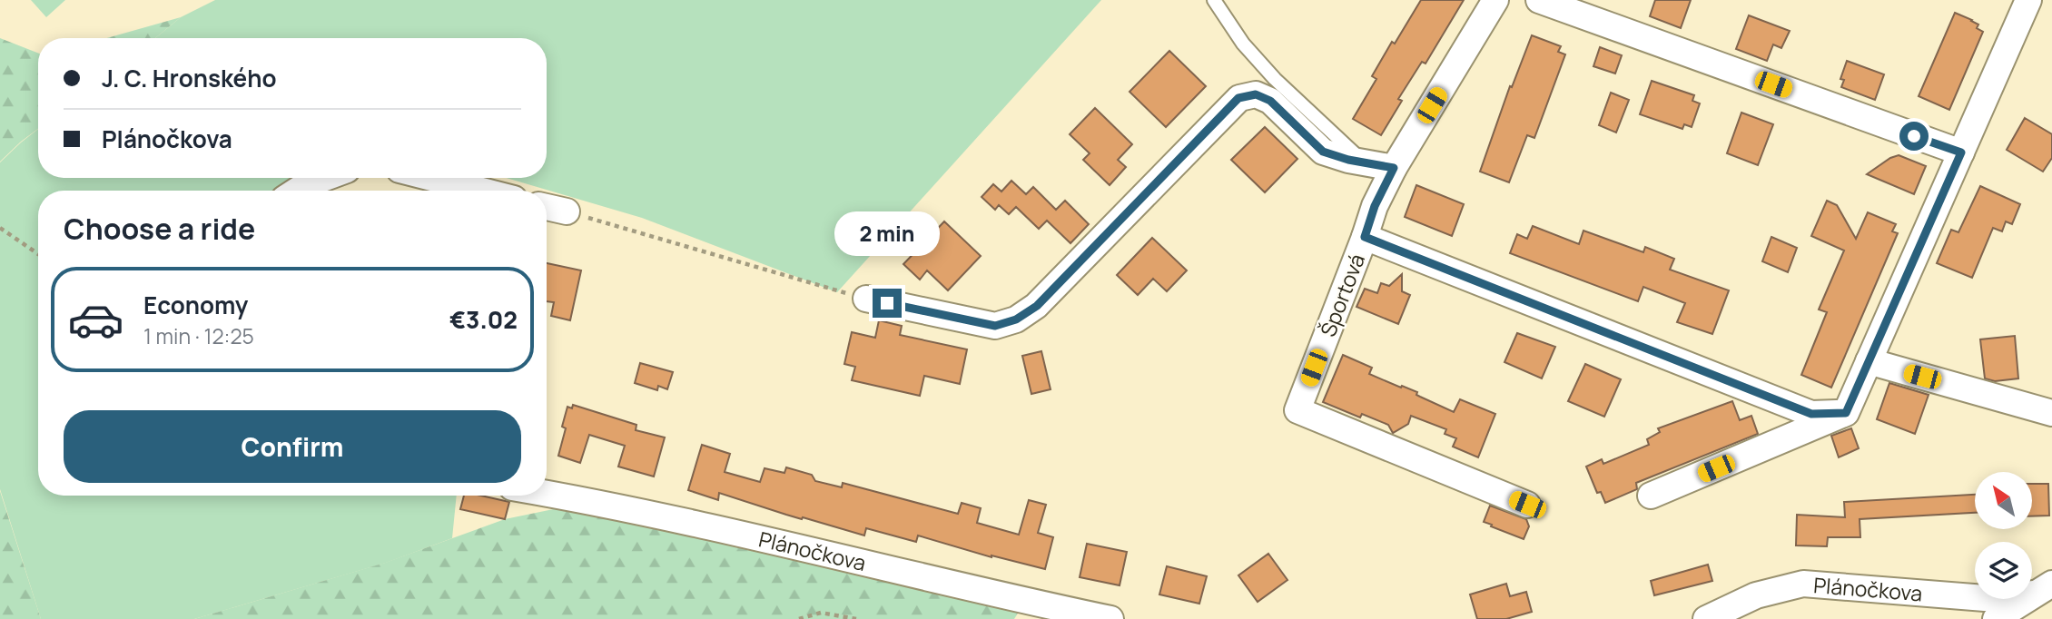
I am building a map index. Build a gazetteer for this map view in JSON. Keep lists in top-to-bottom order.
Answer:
{
  "streets": {
    "street": ["Športová", "Plánočkova"]
  },
  "north": "top left",
  "page": {
    "banner": ["J. C. Hronského", "Plánočkova"],
    "heading": "Choose a ride",
    "bubble": "2 min",
    "list": [
      {
        "name": "Economy",
        "note": "1 min · 12:25",
        "value": "€3.02"
      }
    ],
    "buttons": "Confirm"
  }
}
